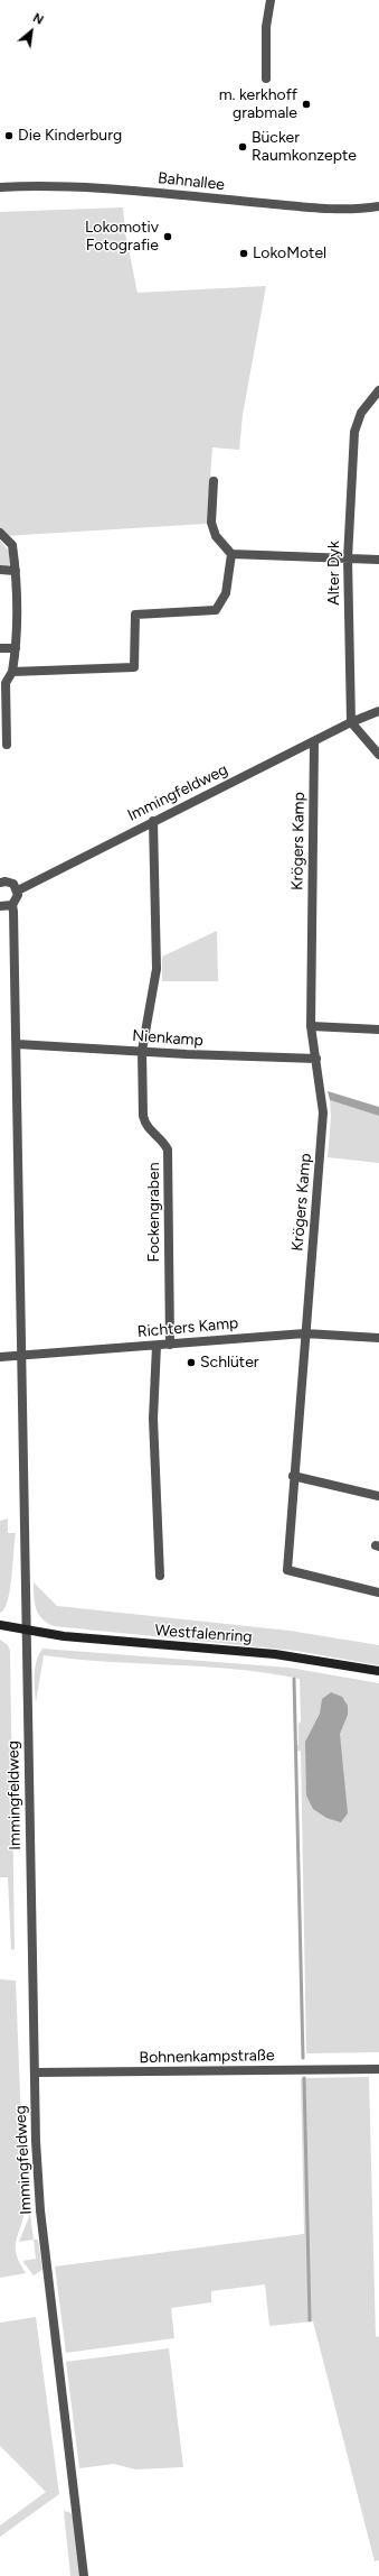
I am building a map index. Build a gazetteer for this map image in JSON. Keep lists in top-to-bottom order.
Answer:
{
  "streets": {
    "street": [
      "Bahnallee",
      "Alter Dyk",
      "Immingfeldweg",
      "Krögers Kamp",
      "Nienkamp",
      "Fockengraben",
      "Richters Kamp",
      "Westfalenring",
      "Bohnenkampstraße"
    ]
  },
  "crossings": [
    ["Alter Dyk", "Immingfeldweg"],
    ["Immingfeldweg", "Krögers Kamp"],
    ["Immingfeldweg", "Nienkamp"],
    ["Immingfeldweg", "Fockengraben"],
    ["Immingfeldweg", "Richters Kamp"],
    ["Immingfeldweg", "Westfalenring"],
    ["Immingfeldweg", "Bohnenkampstraße"],
    ["Krögers Kamp", "Nienkamp"],
    ["Krögers Kamp", "Richters Kamp"],
    ["Nienkamp", "Fockengraben"],
    ["Fockengraben", "Richters Kamp"]
  ],
  "places": [
    "m. kerkhoff grabmale",
    "Die Kinderburg",
    "Bücker Raumkonzepte",
    "Lokomotiv Fotografie",
    "LokoMotel",
    "Schlüter"
  ],
  "north": "top right"
}
